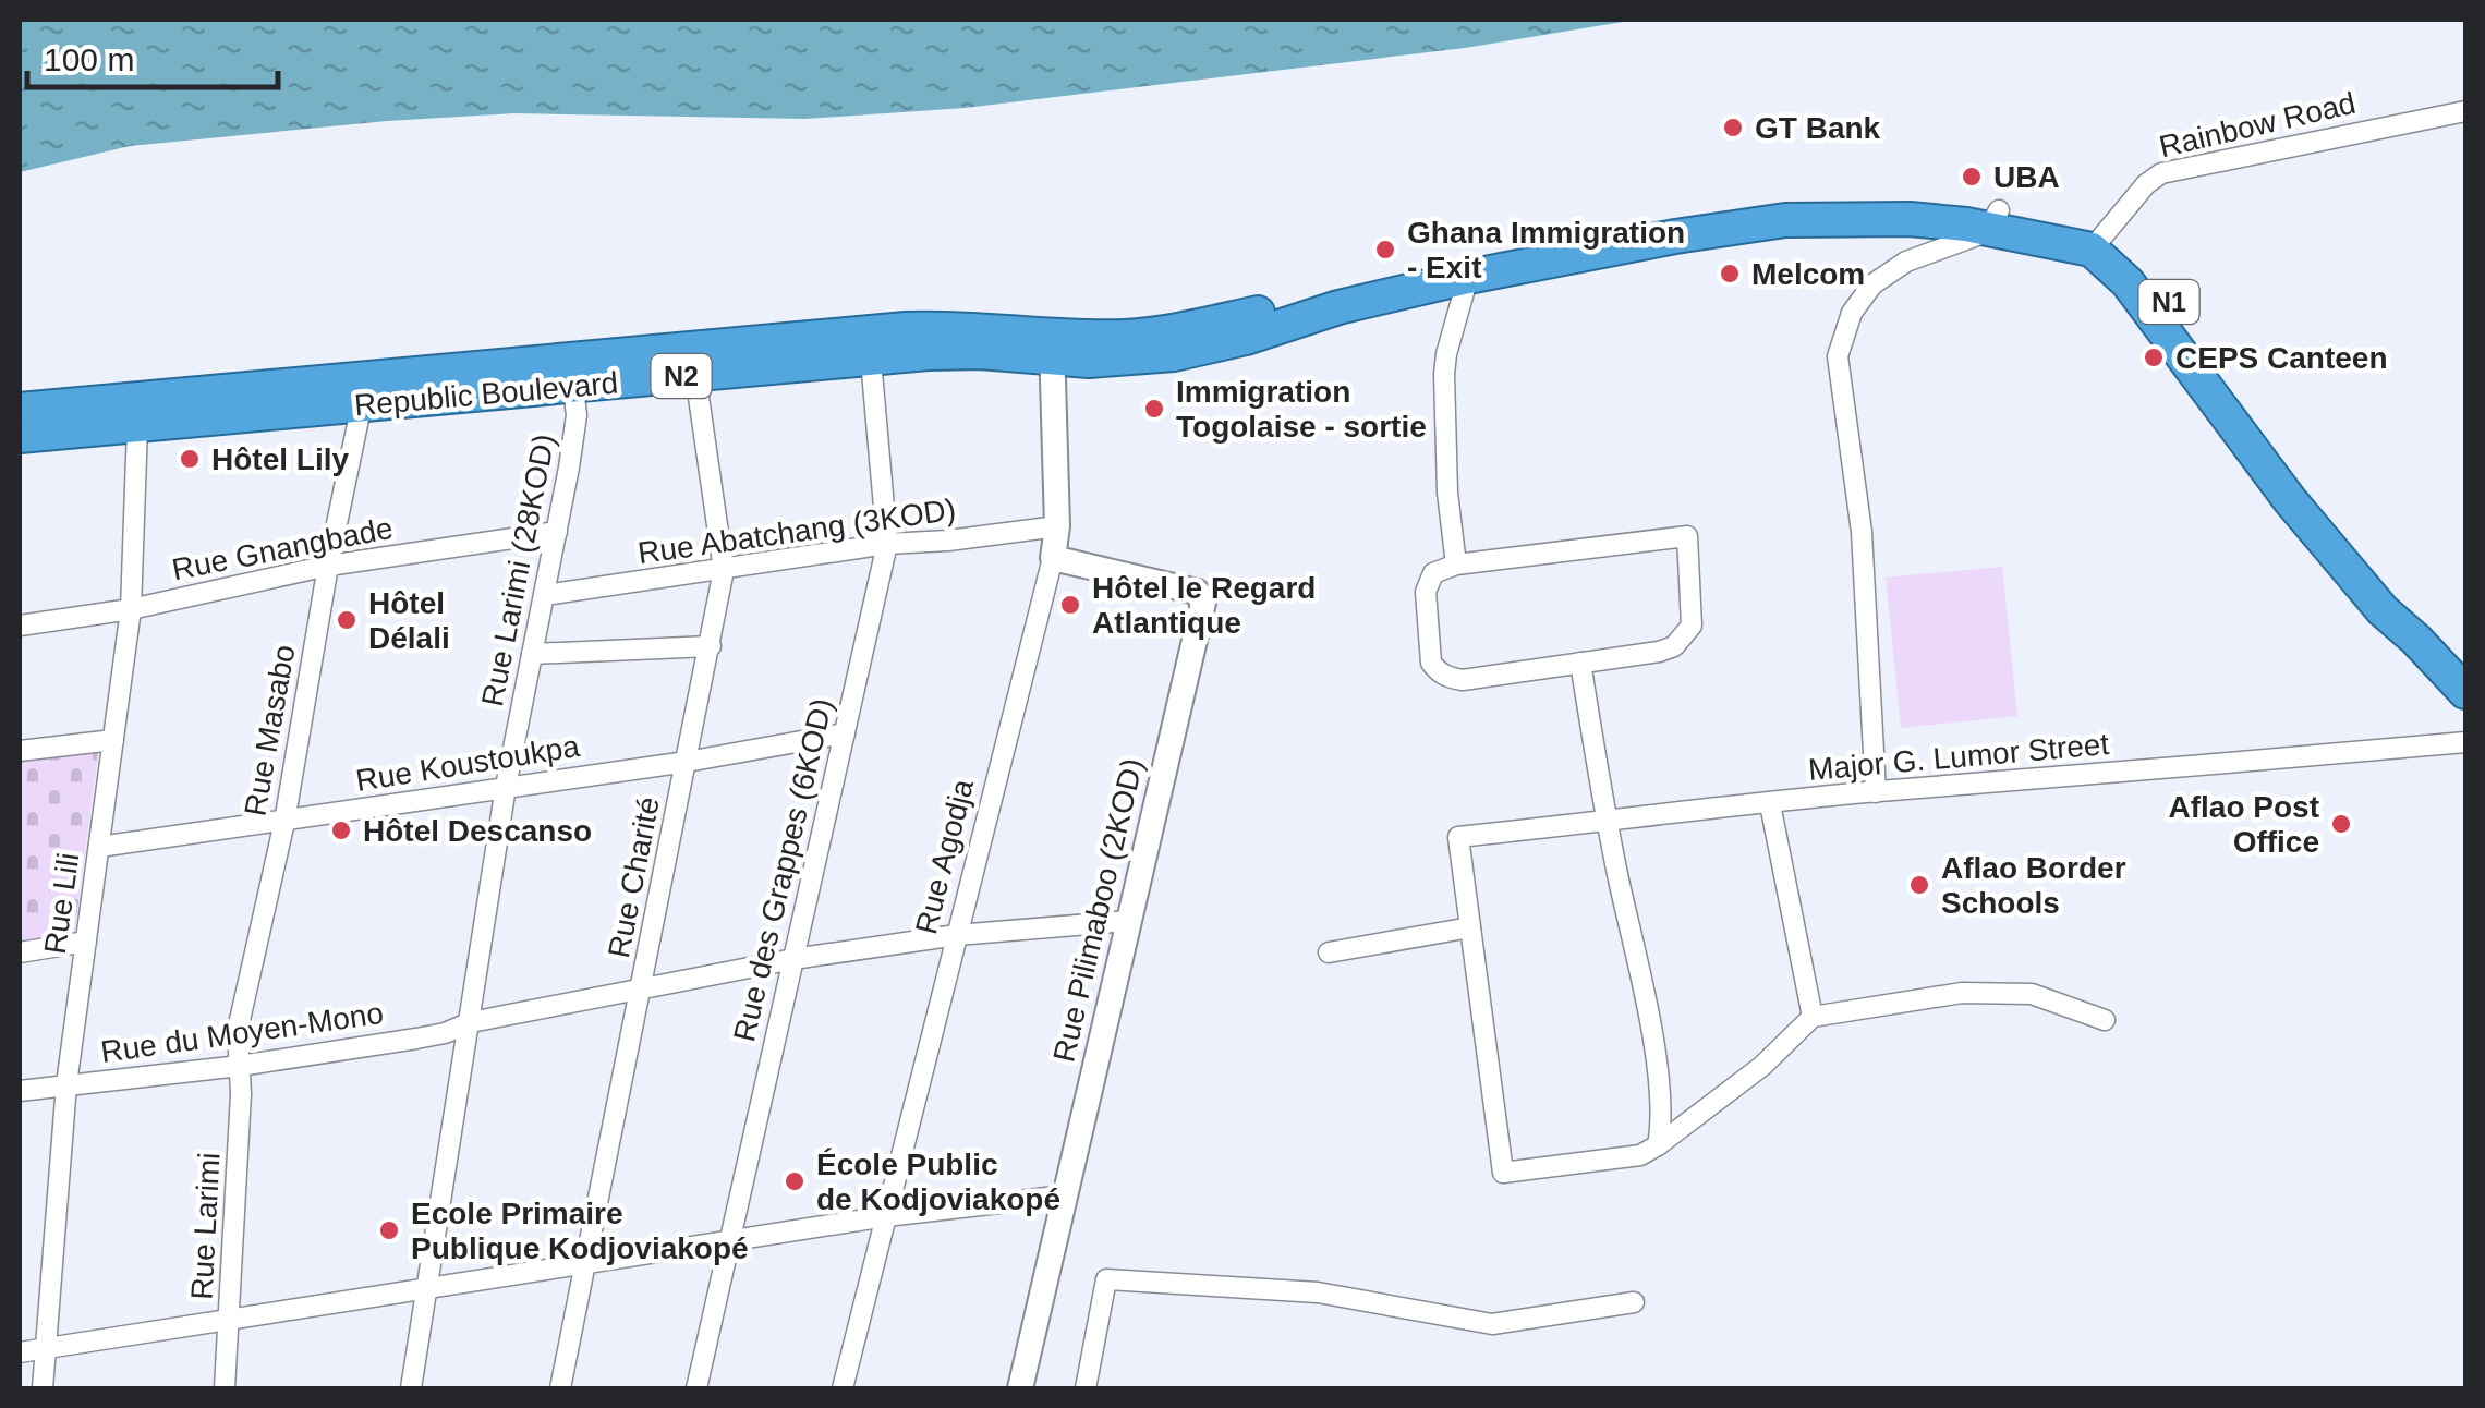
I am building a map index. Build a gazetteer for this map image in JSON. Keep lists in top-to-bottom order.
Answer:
{
  "streets": {
    "highway": ["N1", "N2", "Republic Boulevard"],
    "street": [
      "Rainbow Road",
      "Rue Abatchang (3KOD)",
      "Rue Gnangbade",
      "Rue Larimi (28KOD)",
      "Rue Masabo",
      "Major G. Lumor Street",
      "Rue Koustoukpa",
      "Rue Agodja",
      "Rue des Grappes (6KOD)",
      "Rue Charité",
      "Rue Lili",
      "Rue Pilimaboo (2KOD)",
      "Rue du Moyen-Mono",
      "Rue Larimi"
    ]
  },
  "crossings": [
    ["Rainbow Road", "N1"],
    ["Rainbow Road", "Republic Boulevard"],
    ["N1", "Republic Boulevard"],
    ["Republic Boulevard", "Rue Larimi (28KOD)"],
    ["Republic Boulevard", "Rue Masabo"],
    ["Republic Boulevard", "Rue Agodja"],
    ["Republic Boulevard", "Rue des Grappes (6KOD)"],
    ["Republic Boulevard", "Rue Charité"],
    ["Republic Boulevard", "Rue Lili"],
    ["Rue Abatchang (3KOD)", "Rue Larimi (28KOD)"],
    ["Rue Abatchang (3KOD)", "Rue Agodja"],
    ["Rue Abatchang (3KOD)", "Rue des Grappes (6KOD)"],
    ["Rue Abatchang (3KOD)", "Rue Charité"],
    ["Rue Gnangbade", "Rue Larimi (28KOD)"],
    ["Rue Gnangbade", "Rue Masabo"],
    ["Rue Gnangbade", "Rue Lili"],
    ["Rue Larimi (28KOD)", "Rue Koustoukpa"],
    ["Rue Larimi (28KOD)", "Rue du Moyen-Mono"],
    ["Rue Masabo", "Rue Koustoukpa"],
    ["Rue Masabo", "Rue du Moyen-Mono"],
    ["Rue Masabo", "Rue Larimi"],
    ["Rue Koustoukpa", "Rue des Grappes (6KOD)"],
    ["Rue Koustoukpa", "Rue Charité"],
    ["Rue Koustoukpa", "Rue Lili"],
    ["Rue Agodja", "Rue Pilimaboo (2KOD)"],
    ["Rue Agodja", "Rue du Moyen-Mono"],
    ["Rue des Grappes (6KOD)", "Rue du Moyen-Mono"],
    ["Rue Charité", "Rue du Moyen-Mono"],
    ["Rue Lili", "Rue du Moyen-Mono"],
    ["Rue Pilimaboo (2KOD)", "Rue du Moyen-Mono"],
    ["Rue du Moyen-Mono", "Rue Larimi"]
  ],
  "places": [
    "GT Bank",
    "UBA",
    "Ghana Immigration - Exit",
    "Melcom",
    "CEPS Canteen",
    "Immigration Togolaise - sortie",
    "Hôtel Lily",
    "Hôtel le Regard Atlantique",
    "Hôtel Délali",
    "Aflao Post Office",
    "Hôtel Descanso",
    "Aflao Border Schools",
    "École Public de Kodjoviakopé",
    "Ecole Primaire Publique Kodjoviakopé"
  ],
  "scale_bar": "100 m"
}
